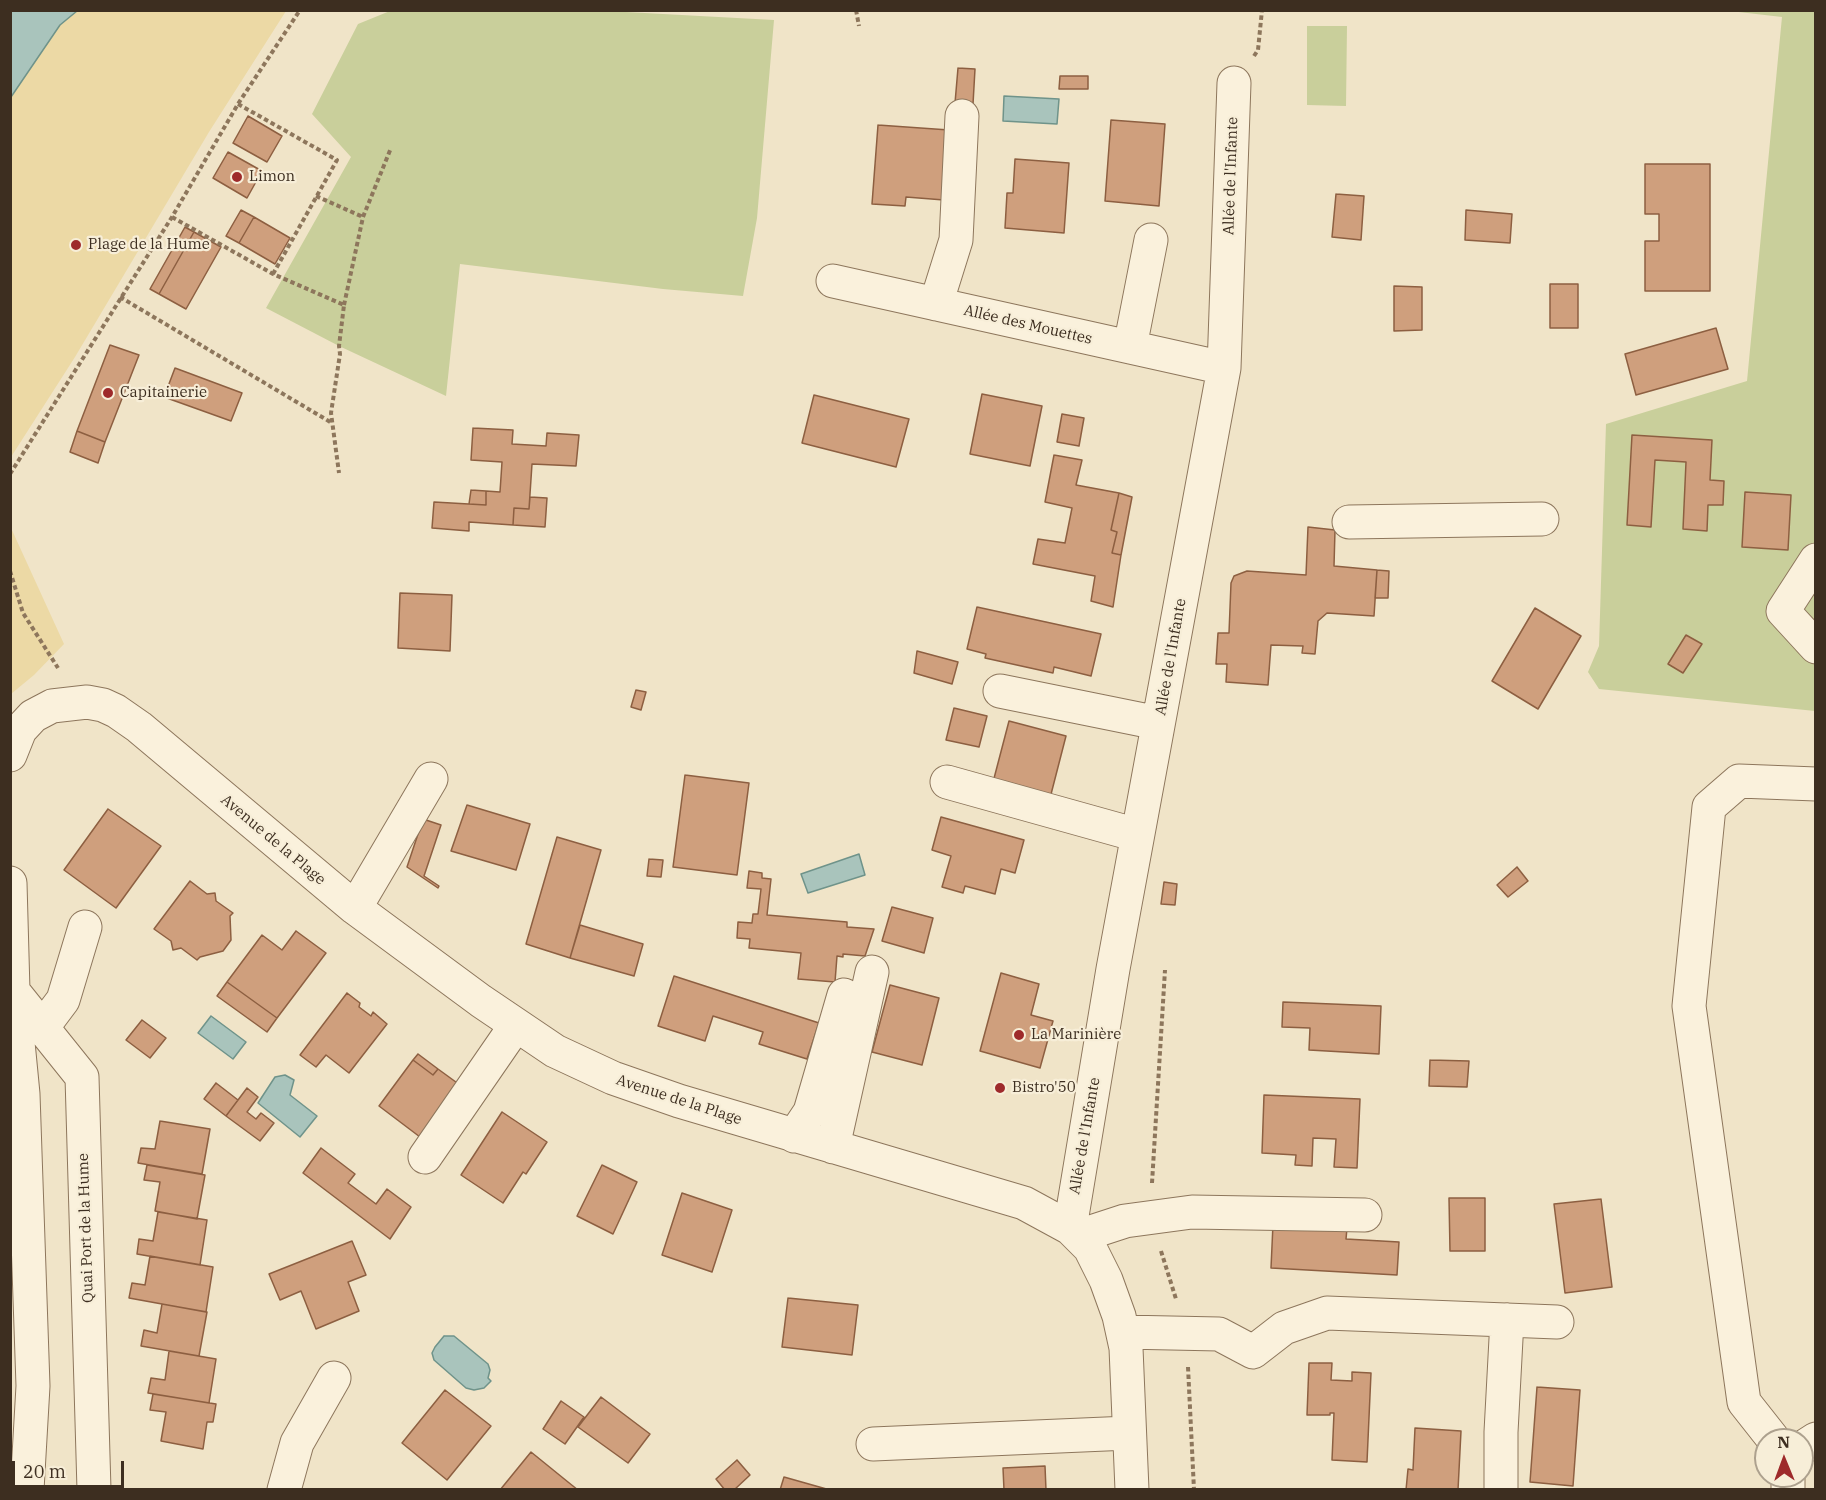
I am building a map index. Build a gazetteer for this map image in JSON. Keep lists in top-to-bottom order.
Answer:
{
  "streets": {
    "street": [
      "Allée de l'Infante",
      "Allée des Mouettes",
      "Avenue de la Plage",
      "Quai Port de la Hume"
    ]
  },
  "crossings": [
    ["Allée de l'Infante", "Allée des Mouettes"],
    ["Allée de l'Infante", "Avenue de la Plage"]
  ],
  "places": [
    "Limon",
    "Plage de la Hume",
    "Capitainerie",
    "La Marinière",
    "Bistro'50"
  ],
  "scale_bar": "20 m",
  "north": "top"
}
